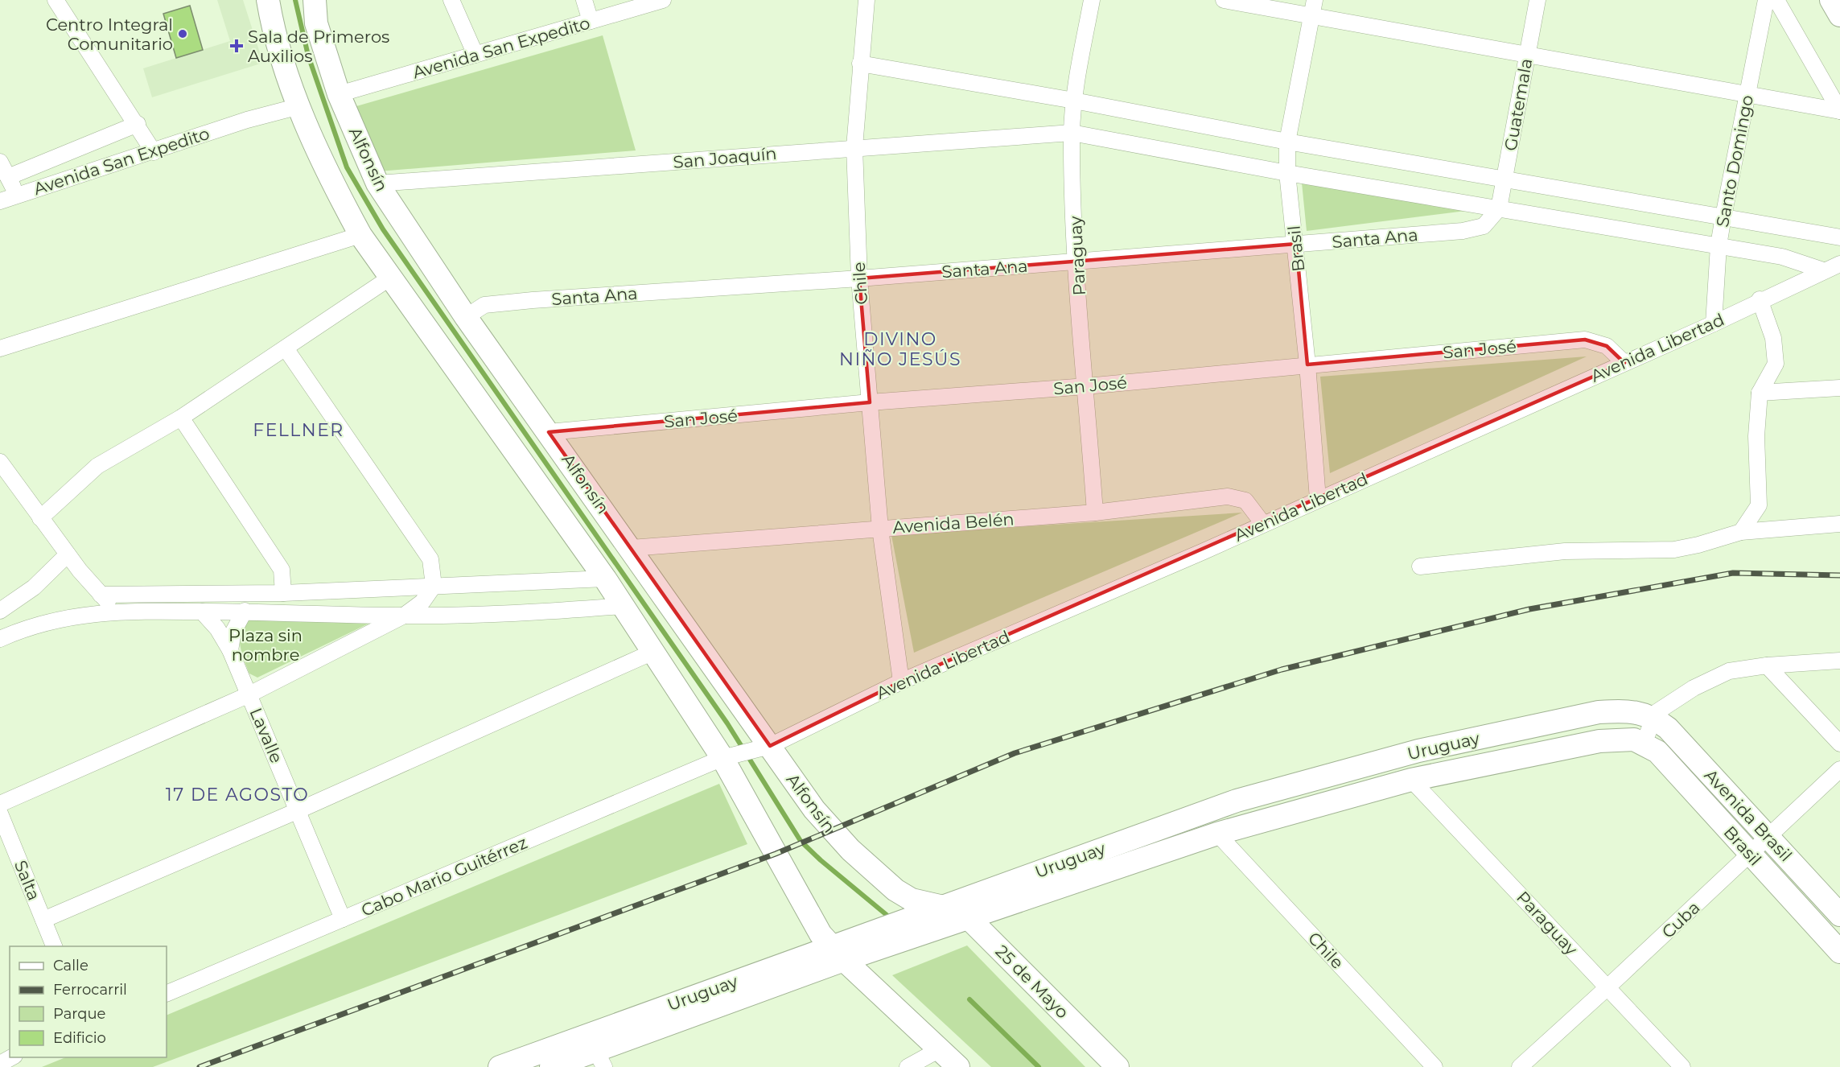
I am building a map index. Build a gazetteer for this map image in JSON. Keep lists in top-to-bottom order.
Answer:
{
  "streets": {
    "street": [
      "Avenida San Expedito",
      "Guatemala",
      "San Joaquín",
      "Alfonsín",
      "Santo Domingo",
      "Santa Ana",
      "Brasil",
      "Paraguay",
      "Chile",
      "Avenida Libertad",
      "San José",
      "Avenida Belén",
      "Lavalle",
      "Uruguay",
      "Avenida Brasil",
      "Cabo Mario Guitérrez",
      "Salta",
      "Cuba",
      "25 de Mayo"
    ]
  },
  "crossings": [
    ["Avenida San Expedito", "Alfonsín"],
    ["Guatemala", "San Joaquín"],
    ["Guatemala", "Santa Ana"],
    ["San Joaquín", "Alfonsín"],
    ["San Joaquín", "Santo Domingo"],
    ["San Joaquín", "Santa Ana"],
    ["San Joaquín", "Brasil"],
    ["San Joaquín", "Paraguay"],
    ["San Joaquín", "Chile"],
    ["San Joaquín", "Avenida Libertad"],
    ["Alfonsín", "Santa Ana"],
    ["Alfonsín", "Avenida Libertad"],
    ["Alfonsín", "San José"],
    ["Alfonsín", "Avenida Belén"],
    ["Alfonsín", "Uruguay"],
    ["Alfonsín", "25 de Mayo"],
    ["Santo Domingo", "Avenida Libertad"],
    ["Santa Ana", "Brasil"],
    ["Santa Ana", "Paraguay"],
    ["Santa Ana", "Chile"],
    ["Brasil", "Avenida Libertad"],
    ["Brasil", "San José"],
    ["Brasil", "Uruguay"],
    ["Brasil", "Cuba"],
    ["Paraguay", "San José"],
    ["Paraguay", "Avenida Belén"],
    ["Paraguay", "Uruguay"],
    ["Paraguay", "Cuba"],
    ["Chile", "Avenida Libertad"],
    ["Chile", "San José"],
    ["Chile", "Avenida Belén"],
    ["Chile", "Uruguay"],
    ["Avenida Libertad", "San José"],
    ["Avenida Libertad", "Avenida Belén"],
    ["Avenida Libertad", "Cabo Mario Guitérrez"],
    ["Lavalle", "Cabo Mario Guitérrez"],
    ["Uruguay", "Avenida Brasil"],
    ["Uruguay", "25 de Mayo"],
    ["Avenida Brasil", "Cuba"]
  ],
  "districts": ["DIVINO NIÑO JESÚS", "FELLNER", "17 DE AGOSTO"],
  "parks": ["Plaza sin nombre"],
  "places": {
    "other": ["Centro Integral Comunitario"],
    "health": ["Sala de Primeros Auxilios"]
  },
  "legend": [
    "Calle",
    "Ferrocarril",
    "Parque",
    "Edificio"
  ]
}
